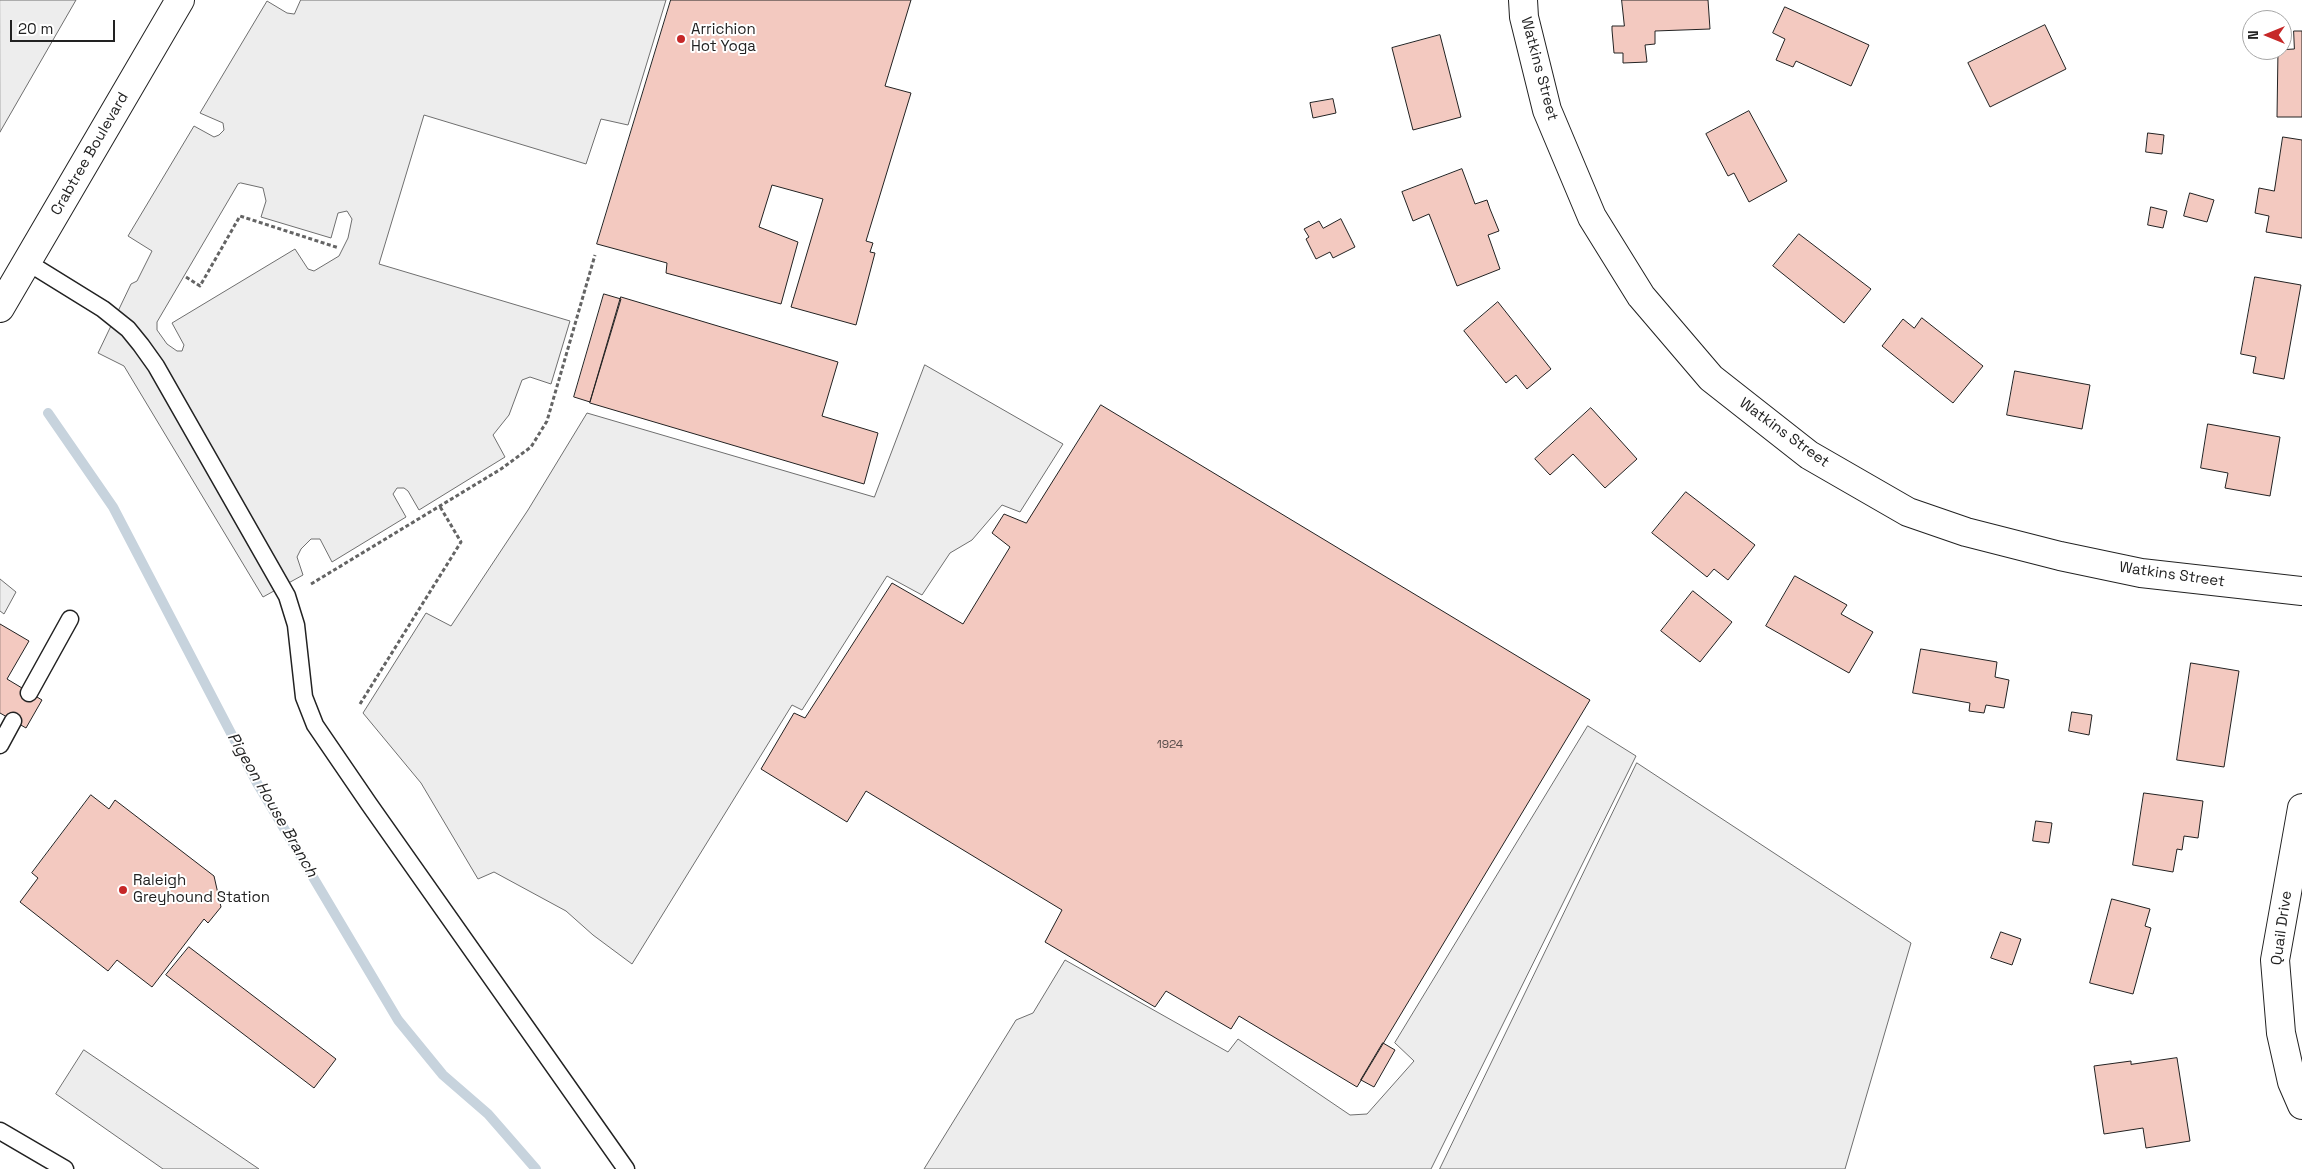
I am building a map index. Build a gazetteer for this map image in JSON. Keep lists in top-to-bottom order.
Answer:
{
  "streets": {
    "street": ["Watkins Street", "Crabtree Boulevard", "Quail Drive"]
  },
  "water": ["Pigeon House Branch"],
  "places": ["Arrichion Hot Yoga", "Raleigh Greyhound Station"],
  "house_numbers": ["1924"],
  "scale_bar": "20 m",
  "north": "left"
}
